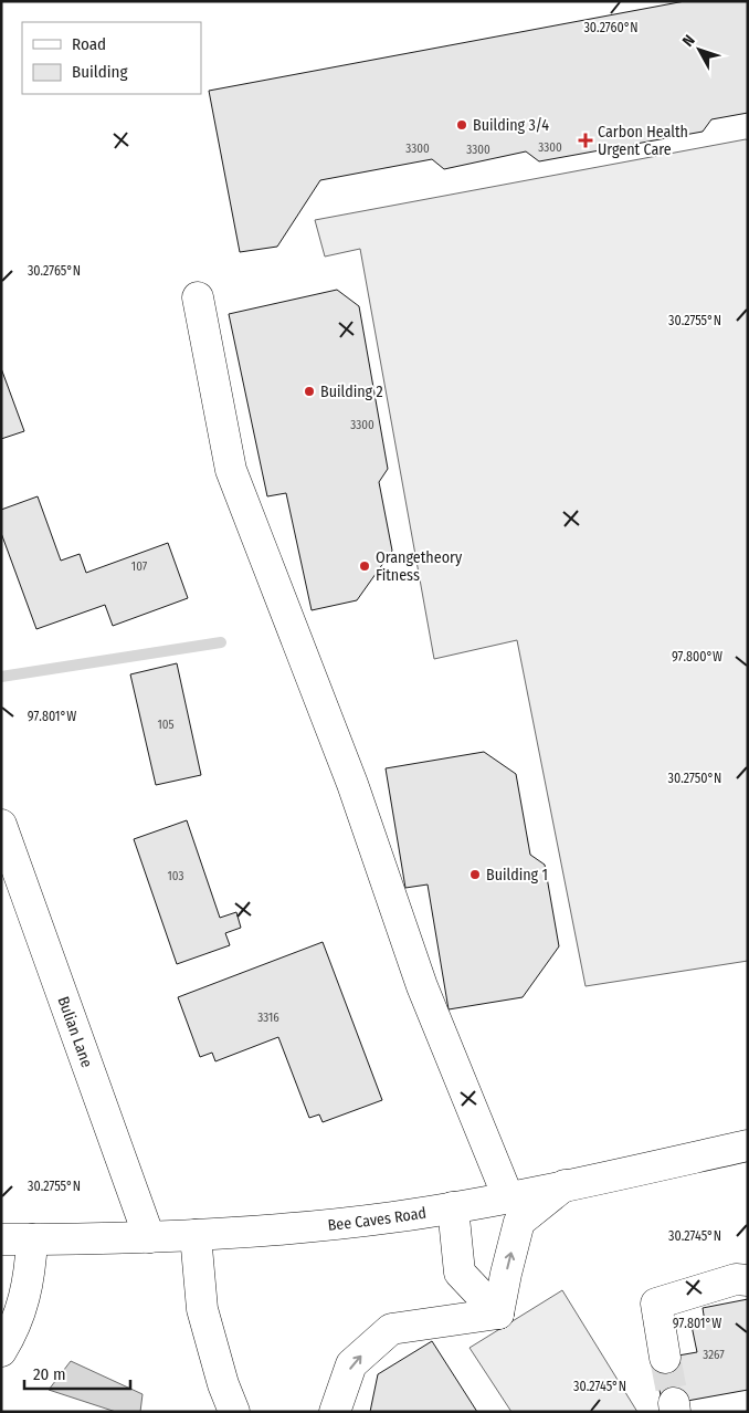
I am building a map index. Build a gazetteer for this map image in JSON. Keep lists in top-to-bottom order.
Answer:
{
  "streets": {
    "main road": ["Bulian Lane", "Bee Caves Road"]
  },
  "crossings": [
    ["Bulian Lane", "Bee Caves Road"]
  ],
  "places": {
    "other": [
      "Building 3/4",
      "Building 2",
      "Orangetheory Fitness",
      "Building 1"
    ],
    "health": ["Carbon Health Urgent Care"]
  },
  "house_numbers": [
    "3300",
    "3300",
    "3300",
    "3300",
    "107",
    "105",
    "103",
    "3316",
    "3267"
  ],
  "legend": ["Road", "Building"],
  "scale_bar": "20 m",
  "north": "top left",
  "coordinates": [
    "30.2760°N",
    "30.2765°N",
    "30.2755°N",
    "97.800°W",
    "97.801°W",
    "30.2750°N",
    "30.2745°N"
  ]
}
